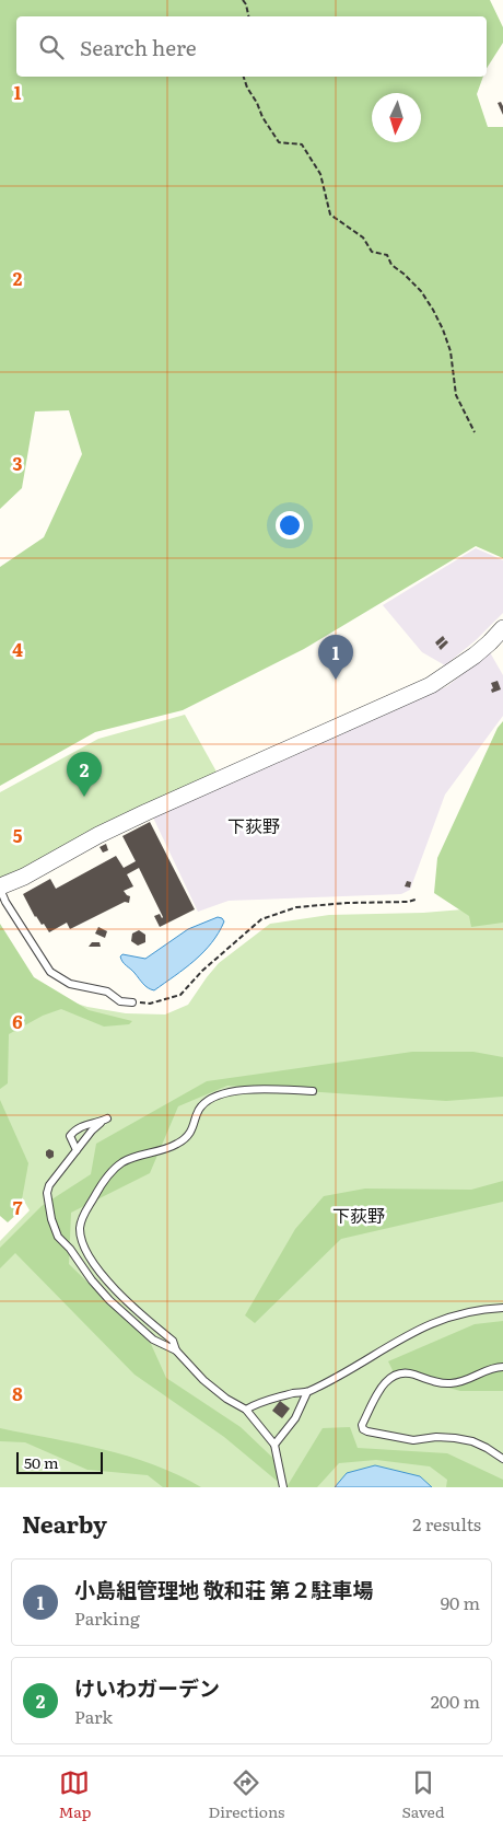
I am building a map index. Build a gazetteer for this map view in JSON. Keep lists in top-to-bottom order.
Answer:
{
  "districts": ["下荻野", "下荻野"],
  "scale_bar": "50 m",
  "north": "bottom",
  "page": {
    "search": "Search here",
    "pins": ["1", "2"],
    "scale": "50 m",
    "heading": ["Nearby", "2 results"],
    "list": [
      {
        "mark": "1",
        "name": "小島組管理地 敬和荘 第２駐車場",
        "note": "Parking",
        "value": "90 m"
      },
      {
        "mark": "2",
        "name": "けいわガーデン",
        "note": "Park",
        "value": "200 m"
      }
    ],
    "nav": ["Map", "Directions", "Saved"]
  },
  "grid": {
    "rows": [
      "1",
      "2",
      "3",
      "4",
      "5",
      "6",
      "7",
      "8"
    ]
  }
}
